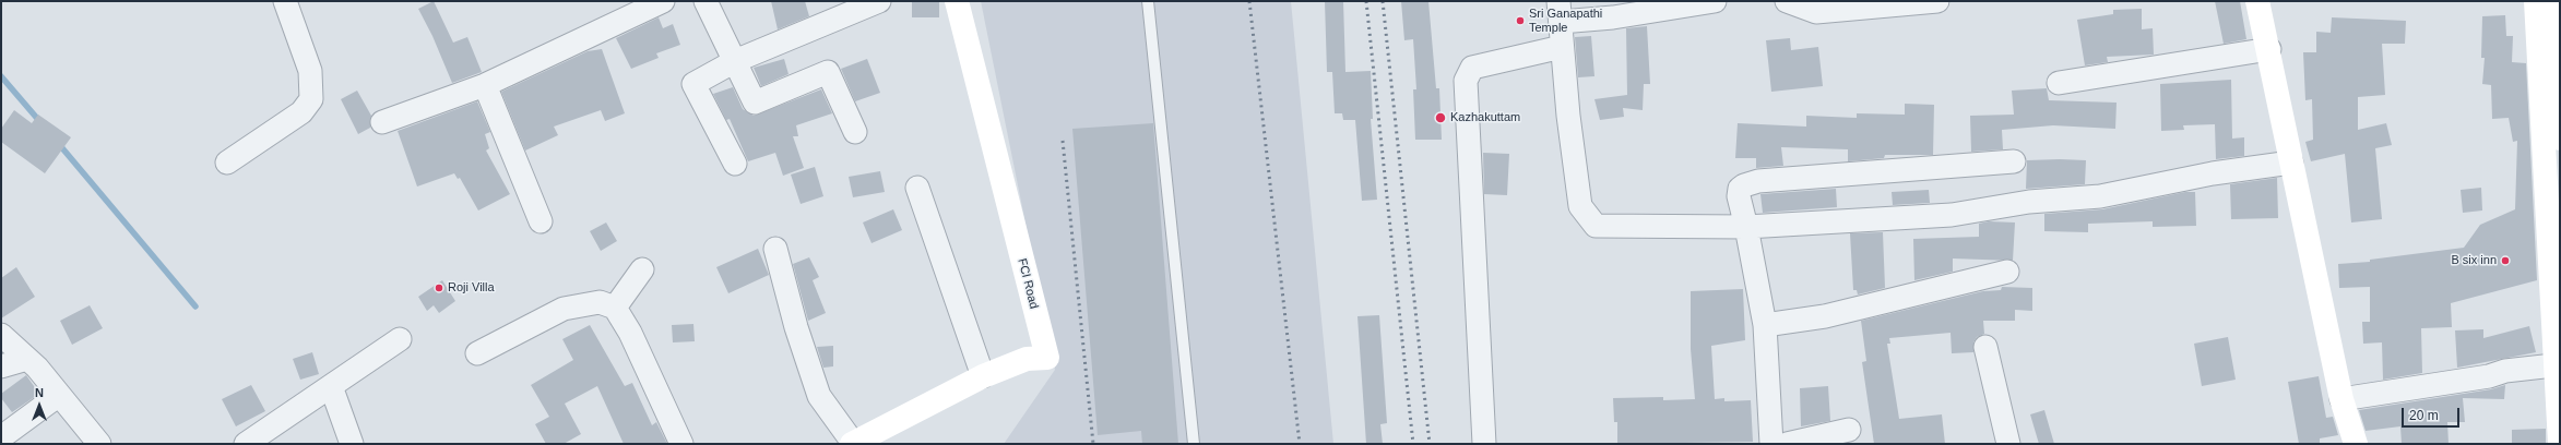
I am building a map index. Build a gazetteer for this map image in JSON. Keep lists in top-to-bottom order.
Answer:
{
  "streets": {
    "main road": ["FCI Road"]
  },
  "places": [
    "Sri Ganapathi Temple",
    "Kazhakuttam",
    "B six inn",
    "Roji Villa"
  ],
  "scale_bar": "20 m",
  "north": "top"
}
